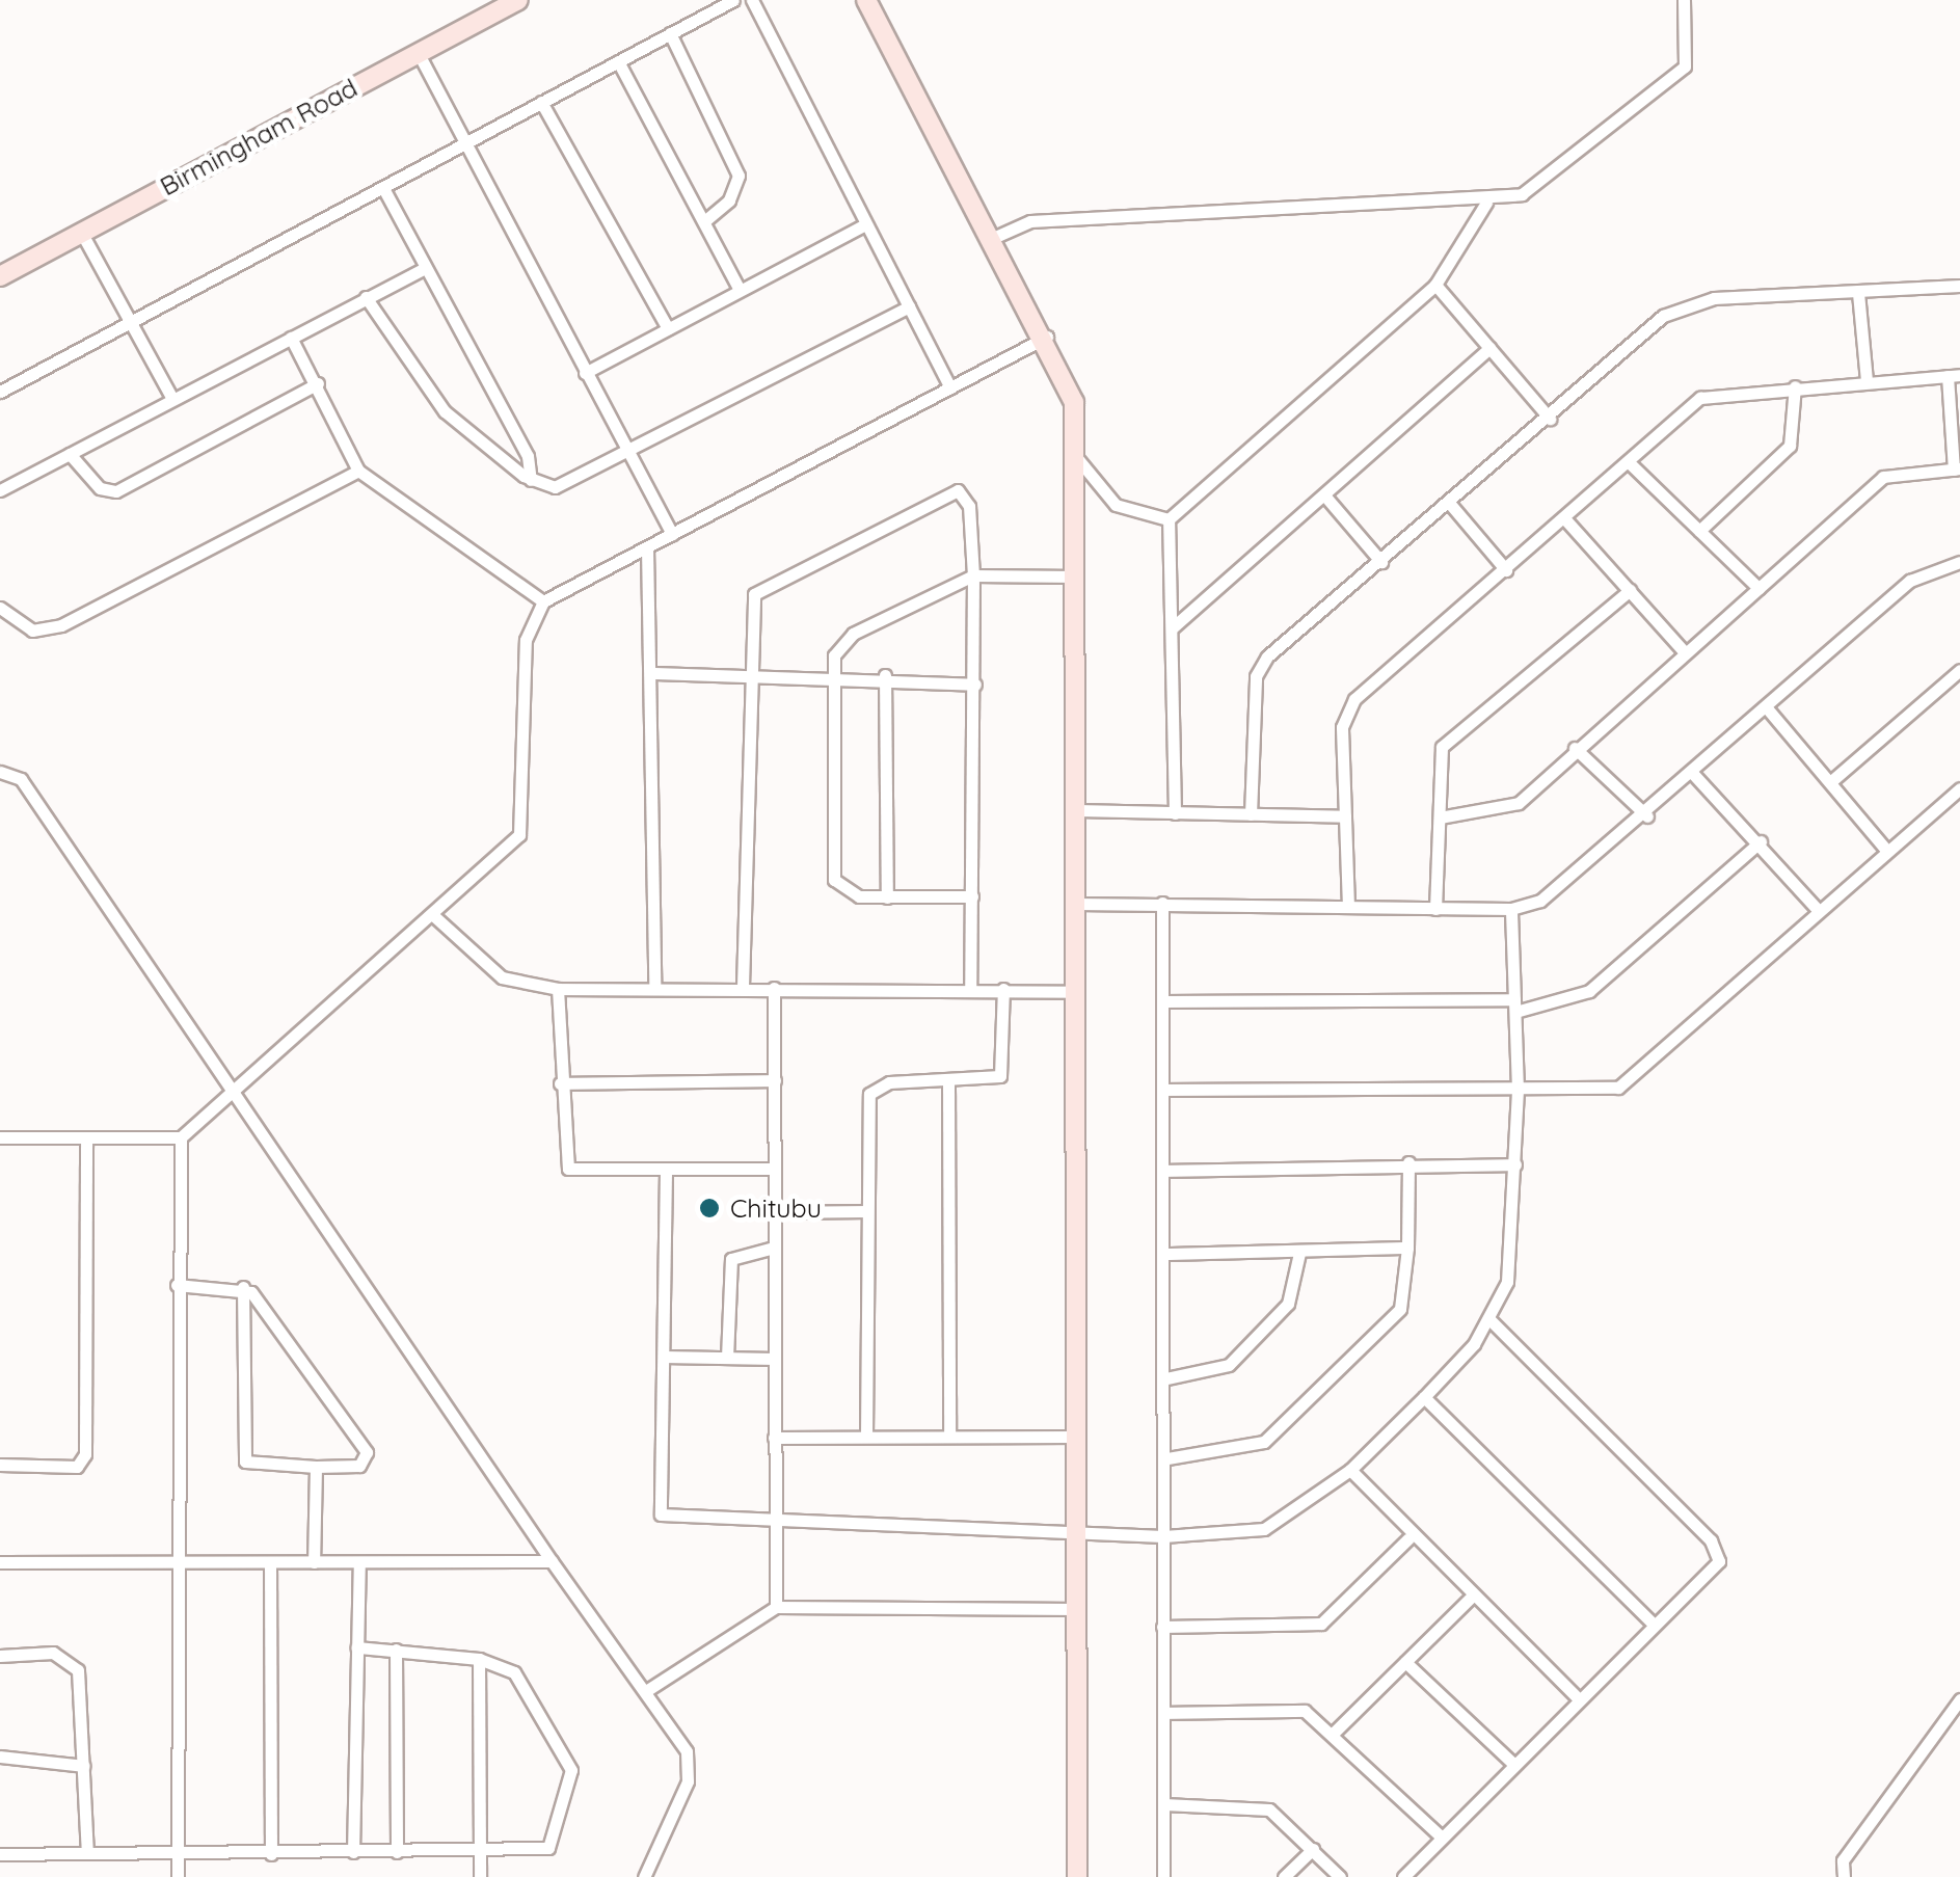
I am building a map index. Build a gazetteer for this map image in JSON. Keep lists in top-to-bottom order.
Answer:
{
  "streets": {
    "street": ["Birmingham Road"]
  },
  "places": ["Chitubu"]
}
